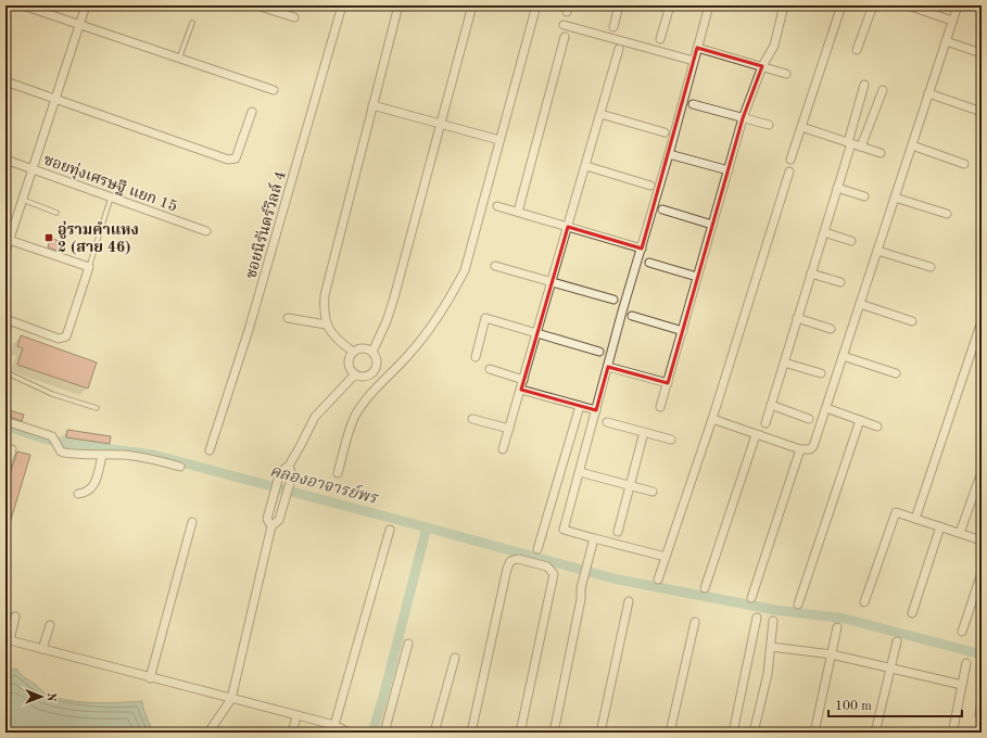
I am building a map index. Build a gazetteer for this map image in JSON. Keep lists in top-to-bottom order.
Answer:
{
  "streets": {
    "street": ["ซอยทุ่งเศรษฐี แยก 15", "ซอยนิรันดร์วิลล์ 4"]
  },
  "water": ["คลองอาจารย์พร"],
  "places": {
    "transit": ["อู่รามคำแหง 2 (สาย 46)"]
  },
  "scale_bar": "100 m",
  "north": "right"
}
